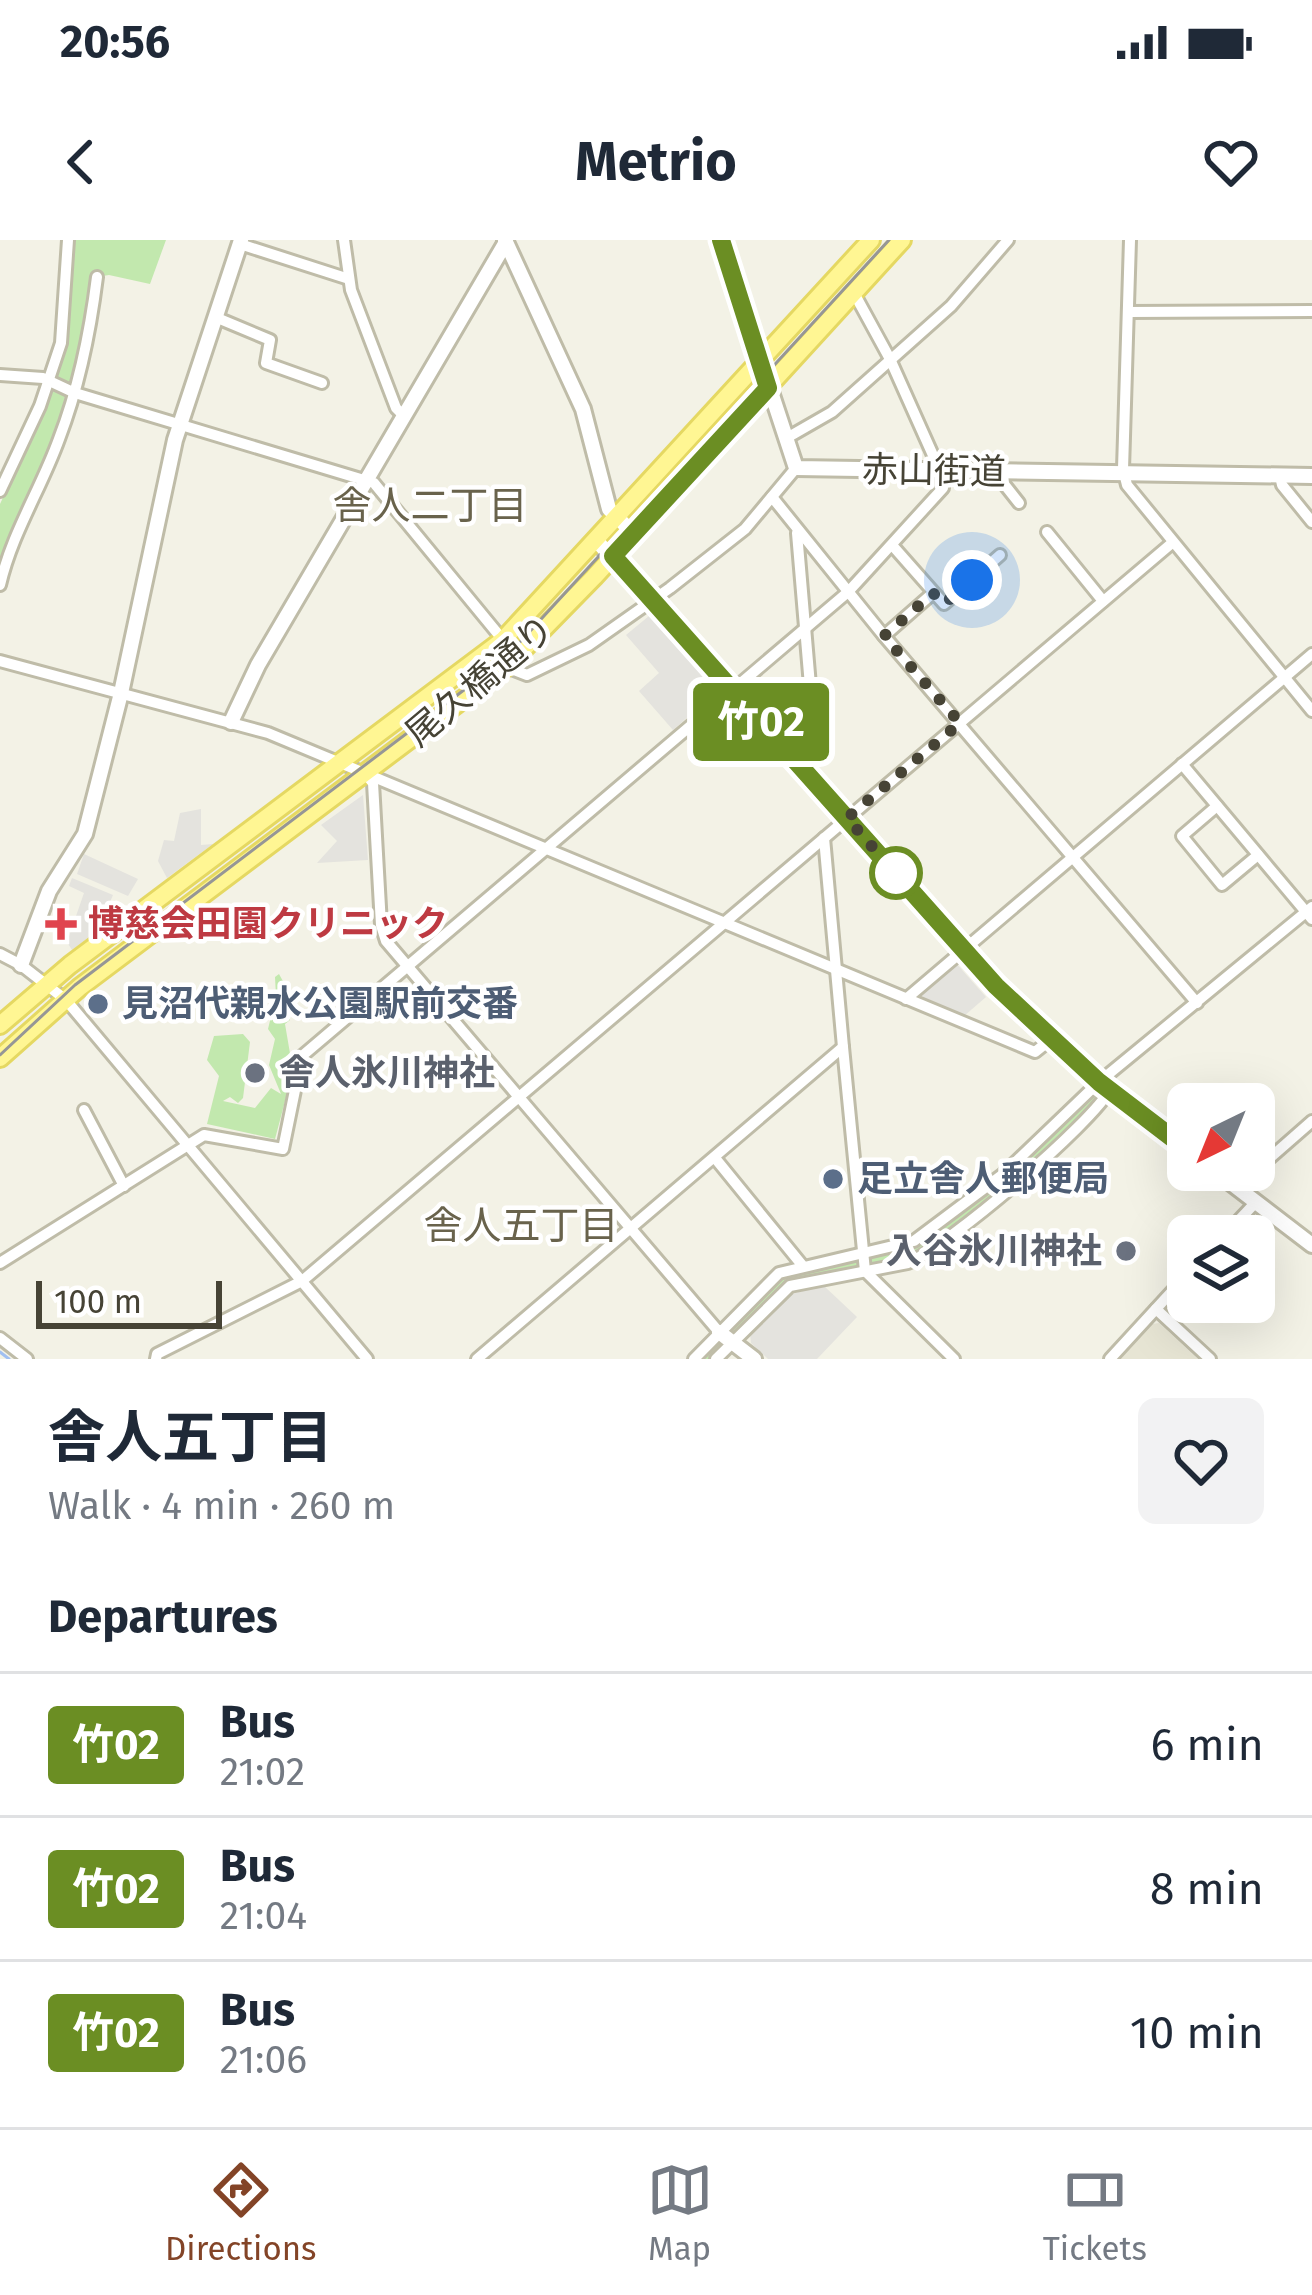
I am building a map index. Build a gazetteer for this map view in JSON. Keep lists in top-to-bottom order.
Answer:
{
  "streets": {
    "main road": ["尾久橋通り"],
    "street": ["赤山街道"]
  },
  "districts": ["舎人二丁目", "舎人五丁目"],
  "places": {
    "health": ["博慈会田園クリニック"],
    "other": [
      "見沼代親水公園駅前交番",
      "舎人氷川神社",
      "足立舎人郵便局",
      "入谷氷川神社"
    ]
  },
  "lines": ["bus line 竹02"],
  "scale_bar": "100 m",
  "north": "bottom left",
  "page": {
    "status": "20:56",
    "header": "Metrio",
    "on_map": "竹02",
    "scale": "100 m",
    "heading": [
      ["舎人五丁目", "Walk · 4 min · 260 m"],
      "Departures"
    ],
    "list": [
      {
        "mark": "竹02",
        "name": "Bus",
        "note": "21:02",
        "value": "6 min"
      },
      {
        "mark": "竹02",
        "name": "Bus",
        "note": "21:04",
        "value": "8 min"
      },
      {
        "mark": "竹02",
        "name": "Bus",
        "note": "21:06",
        "value": "10 min"
      }
    ],
    "tabs": ["Directions", "Map", "Tickets"]
  }
}
